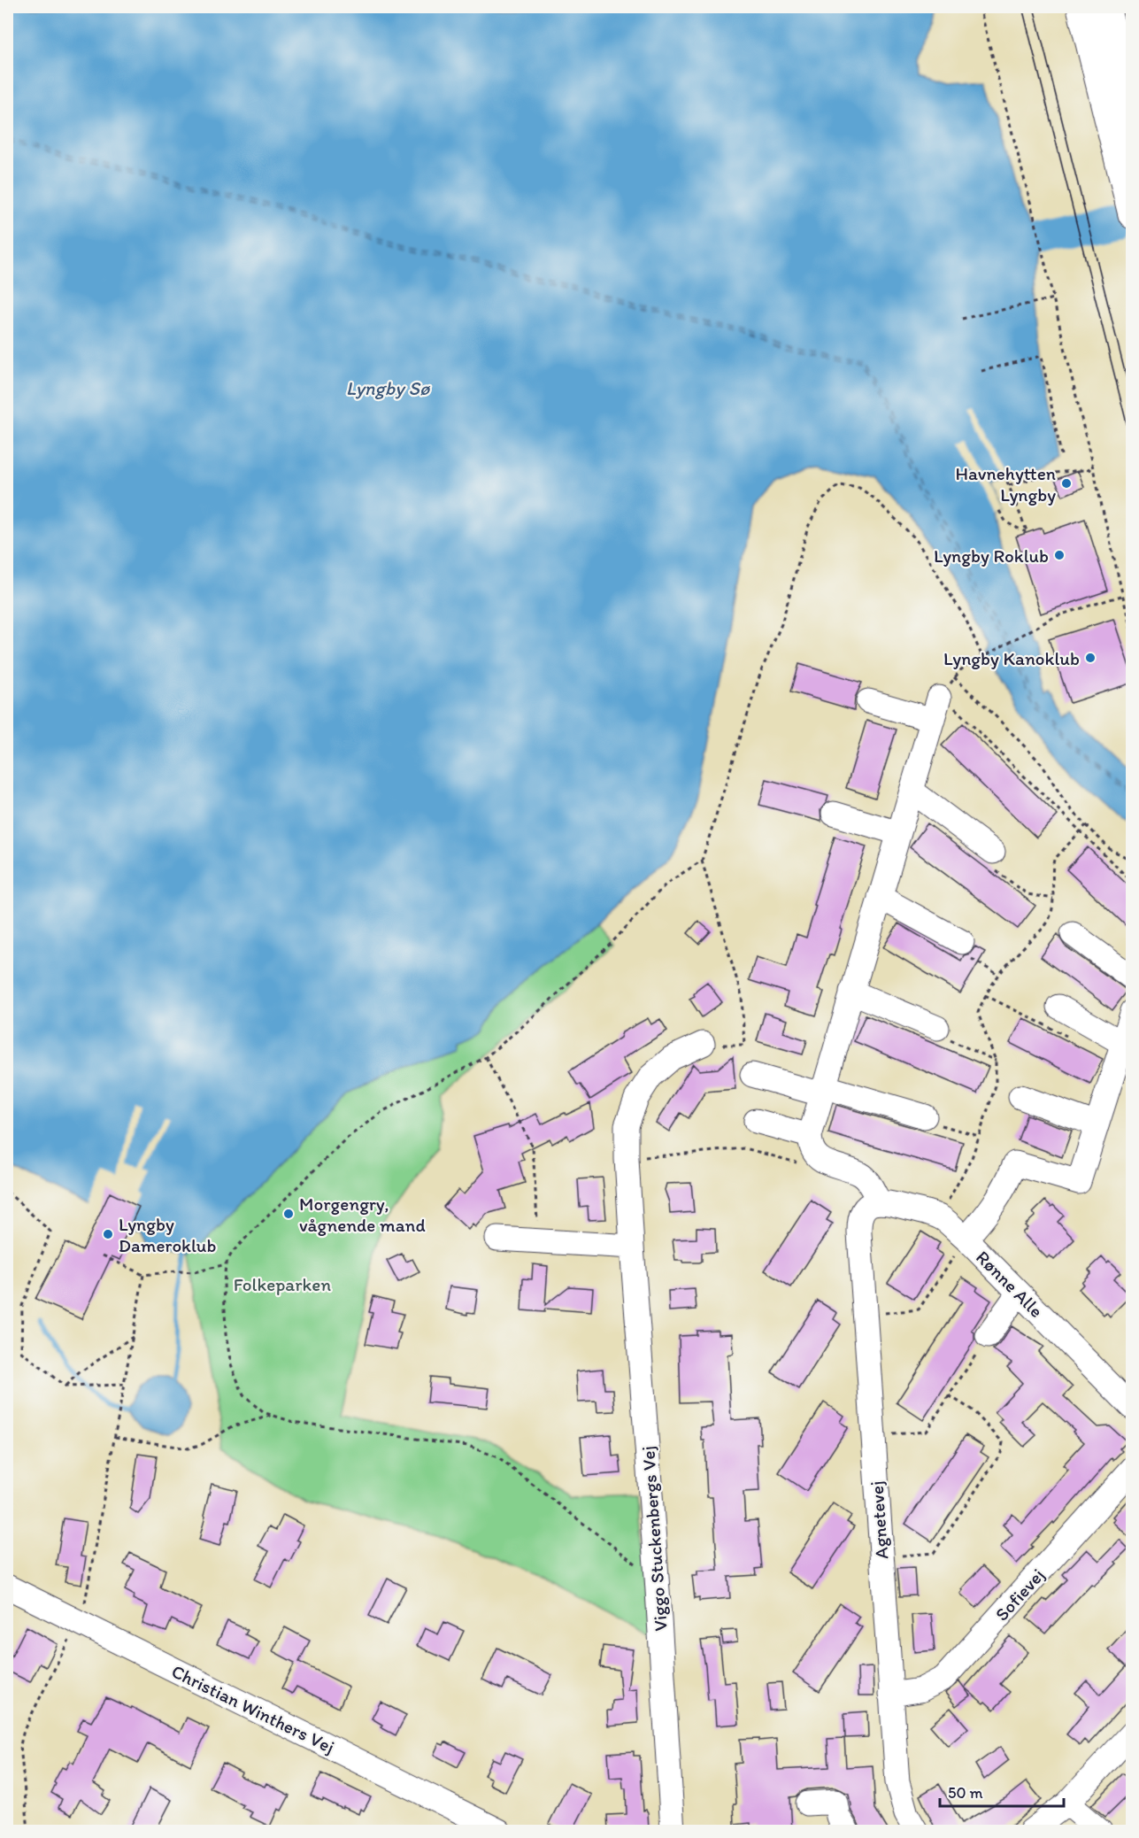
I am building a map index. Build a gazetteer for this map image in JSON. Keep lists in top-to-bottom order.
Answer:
{
  "streets": {
    "street": [
      "Rønne Alle",
      "Agnetevej",
      "Viggo Stuckenbergs Vej",
      "Sofievej",
      "Christian Winthers Vej"
    ]
  },
  "crossings": [
    ["Rønne Alle", "Agnetevej"],
    ["Agnetevej", "Sofievej"]
  ],
  "water": ["Lyngby Sø"],
  "parks": ["Folkeparken"],
  "places": [
    "Havnehytten Lyngby",
    "Lyngby Roklub",
    "Lyngby Kanoklub",
    "Morgengry, vågnende mand",
    "Lyngby Dameroklub"
  ],
  "scale_bar": "50 m"
}
